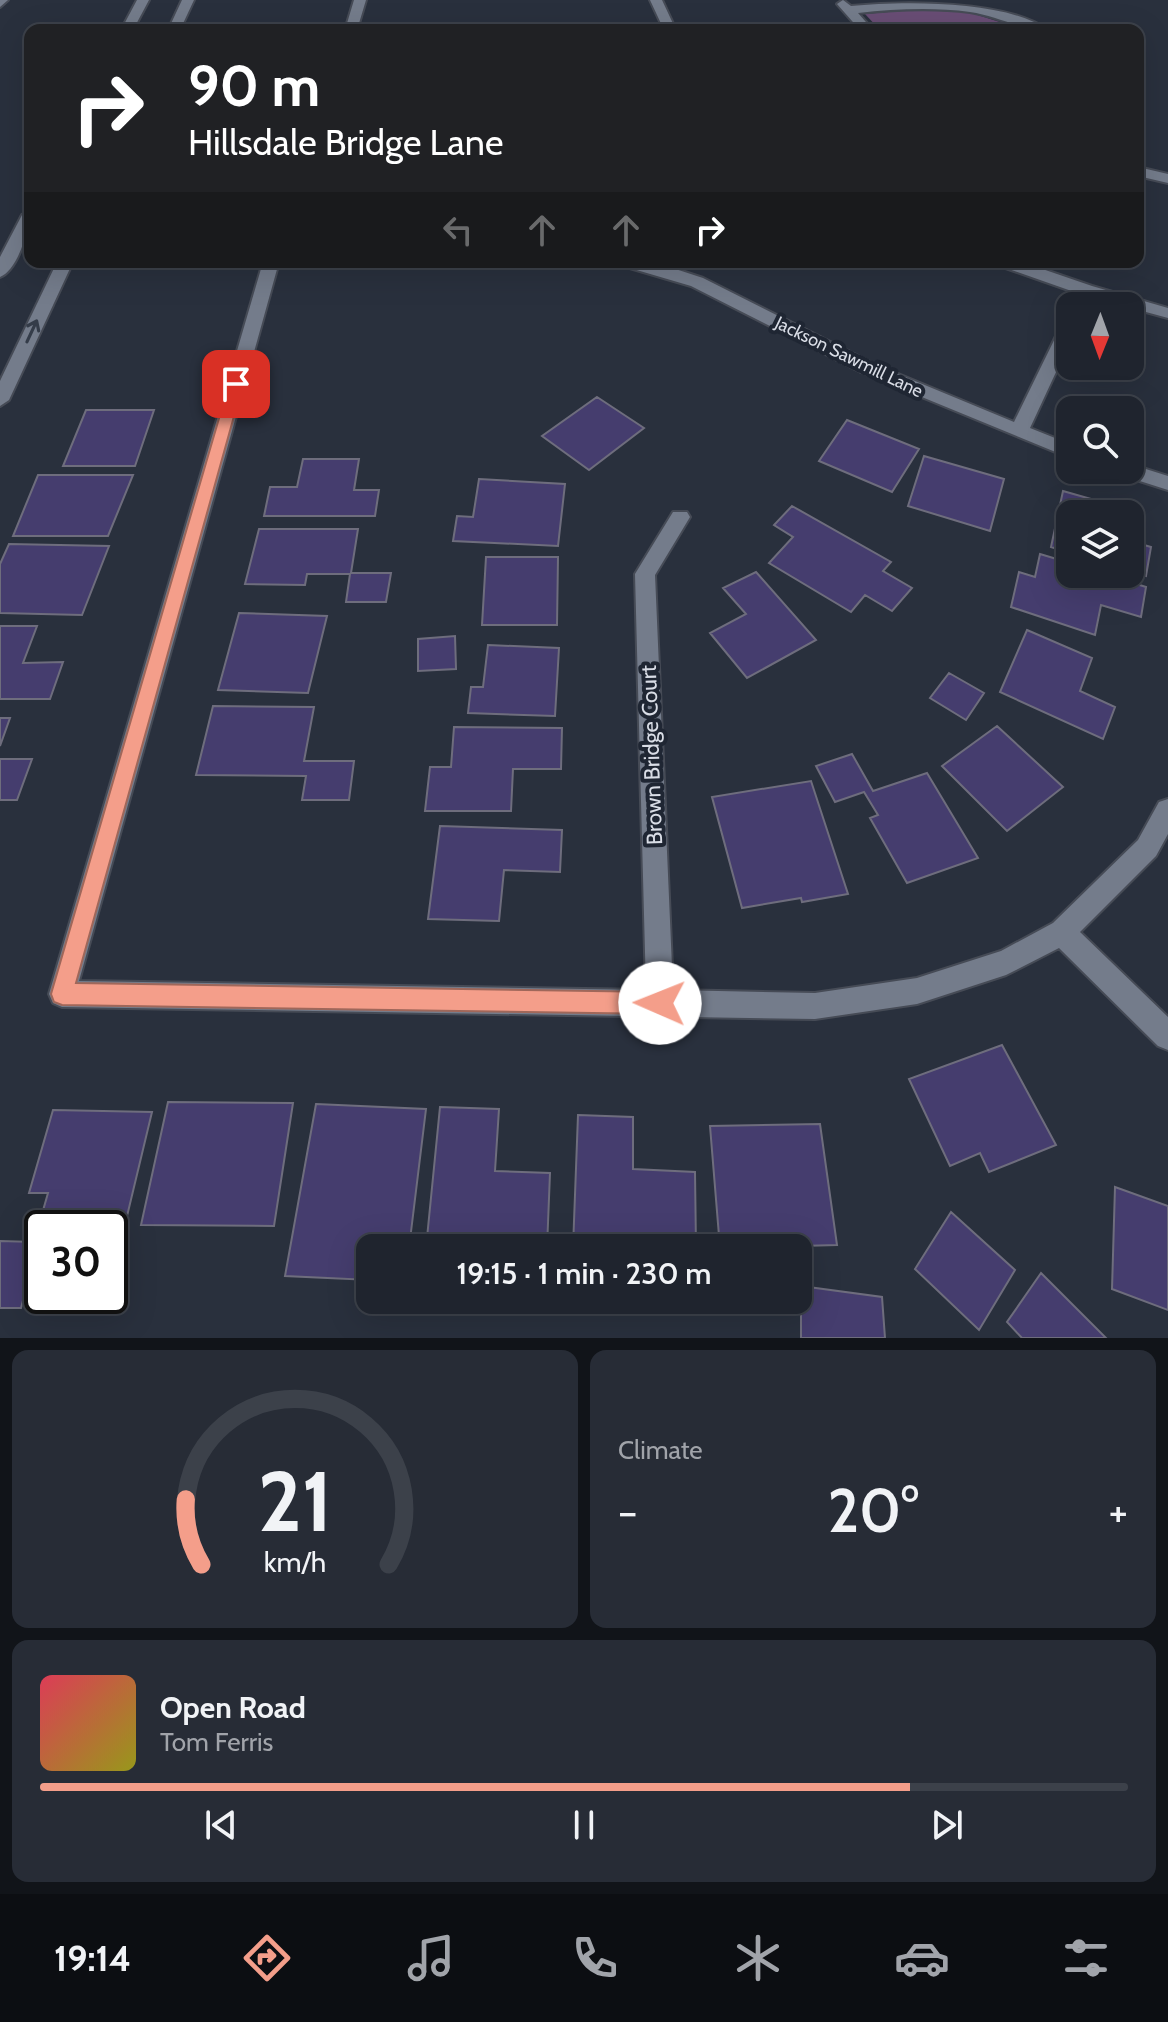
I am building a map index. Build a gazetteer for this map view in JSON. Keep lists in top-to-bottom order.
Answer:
{
  "streets": {
    "street": ["Jackson Sawmill Lane", "Brown Bridge Court"]
  },
  "north": "bottom",
  "page": {
    "turn": ["90 m", "Hillsdale Bridge Lane"],
    "limit": "30",
    "trip": "19:15 · 1 min · 230 m",
    "tile": "Climate",
    "heat": ["−", "20°", "+"],
    "song": ["Open Road", "Tom Ferris"],
    "tabs": "19:14",
    "gauge": ["21", "km/h"]
  }
}
